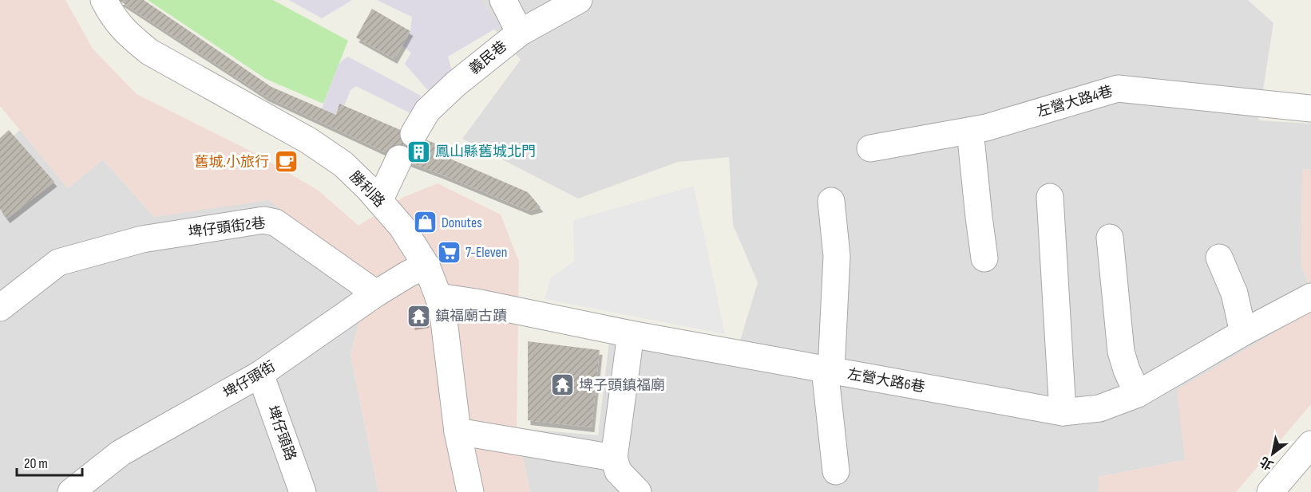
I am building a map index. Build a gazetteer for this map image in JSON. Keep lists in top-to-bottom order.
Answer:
{
  "streets": {
    "street": [
      "義民巷",
      "左營大路4巷",
      "勝利路",
      "埤仔頭街2巷",
      "埤仔頭街",
      "左營大路6巷",
      "埤仔頭路"
    ]
  },
  "crossings": [
    ["勝利路", "埤仔頭街"],
    ["勝利路", "左營大路6巷"],
    ["埤仔頭街2巷", "埤仔頭街"],
    ["埤仔頭街", "埤仔頭路"]
  ],
  "places": {
    "building": ["鳳山縣舊城北門"],
    "cafe": ["舊城.小旅行"],
    "shop": ["Donutes"],
    "supermarket": ["7-Eleven"],
    "temple": ["鎮福廟古蹟", "埤子頭鎮福廟"]
  },
  "scale_bar": "20 m",
  "north": "bottom left"
}
